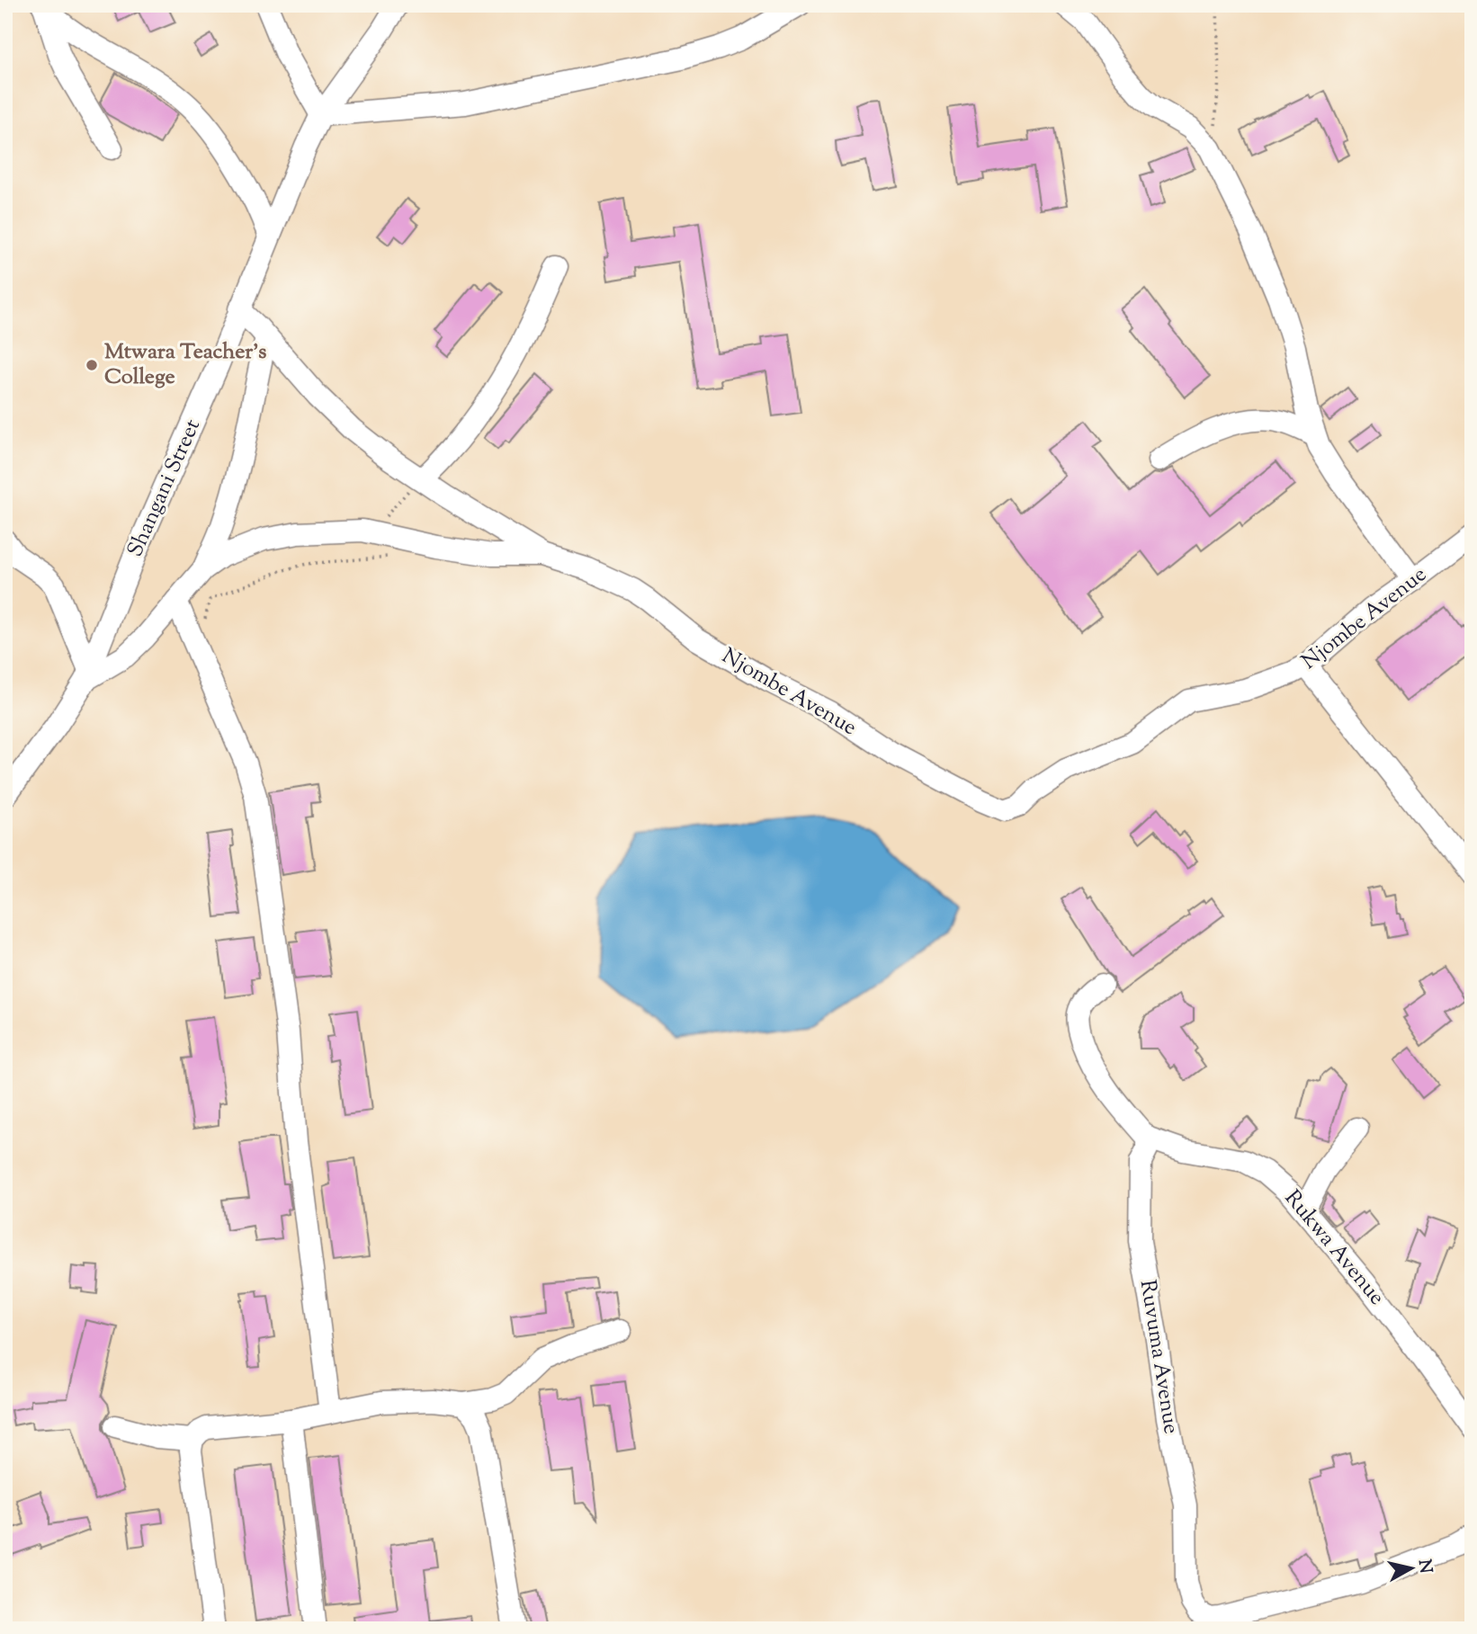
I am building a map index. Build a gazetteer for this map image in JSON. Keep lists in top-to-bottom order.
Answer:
{
  "streets": {
    "street": [
      "Shangani Street",
      "Njombe Avenue",
      "Rukwa Avenue",
      "Ruvuma Avenue"
    ]
  },
  "crossings": [
    ["Shangani Street", "Njombe Avenue"],
    ["Rukwa Avenue", "Ruvuma Avenue"]
  ],
  "places": ["Mtwara Teacher's College"],
  "north": "right"
}
